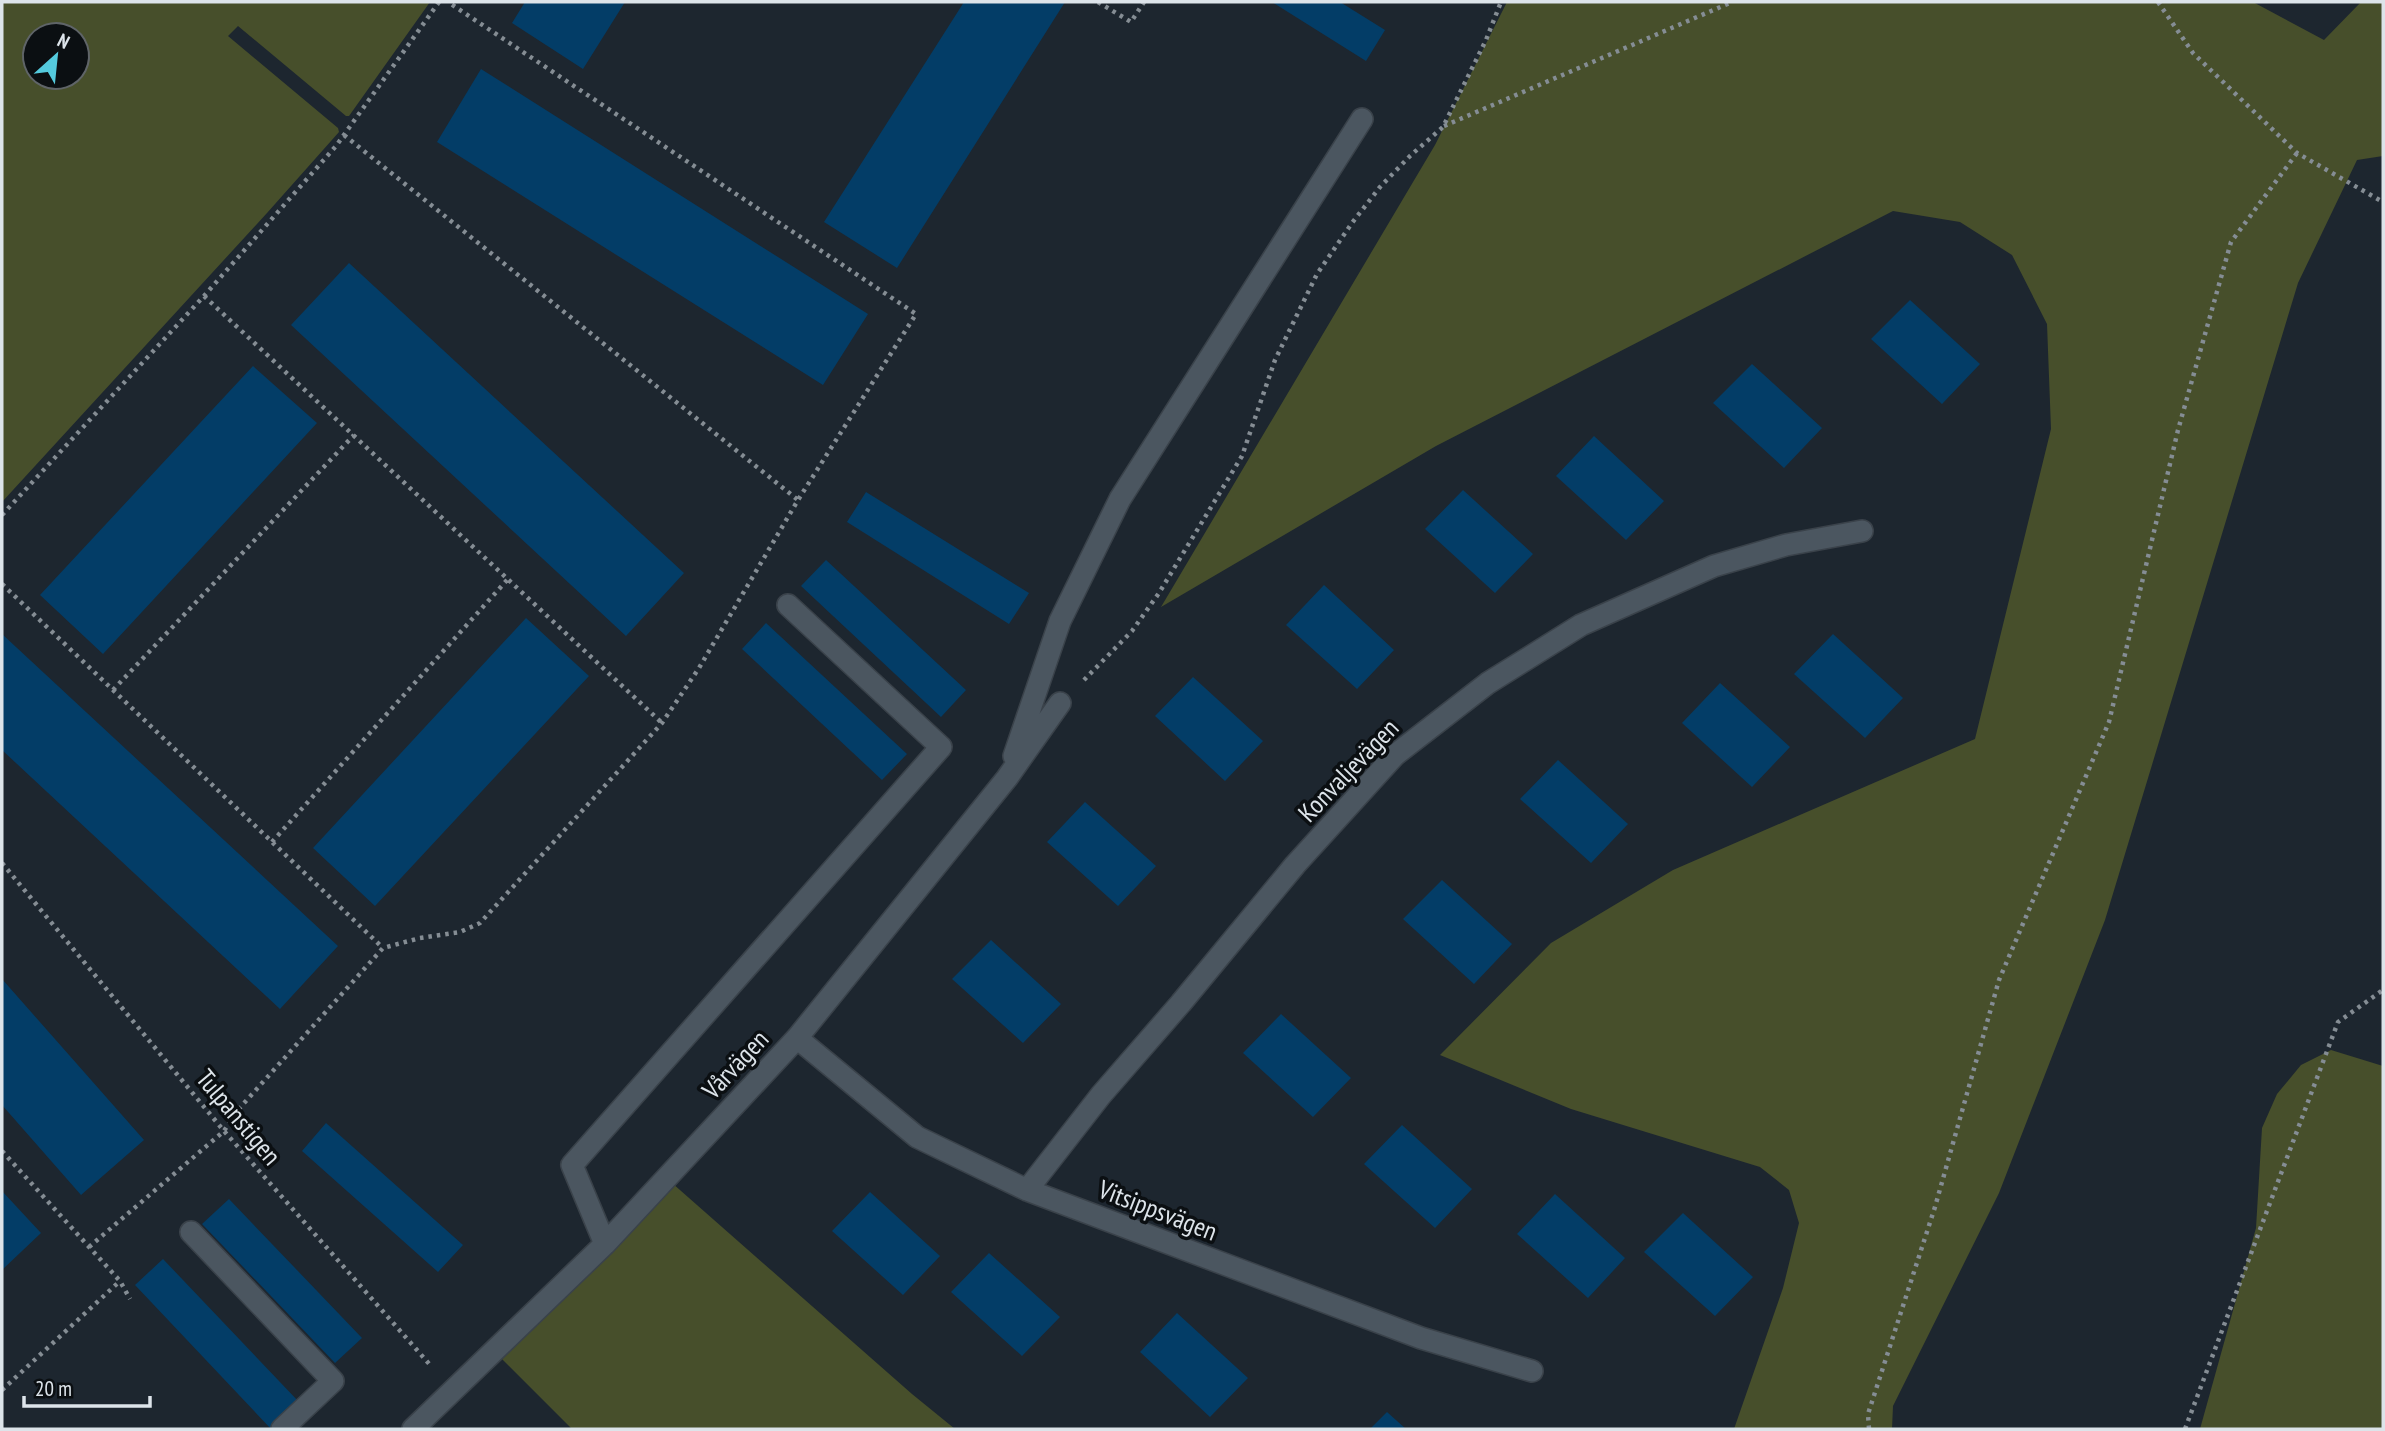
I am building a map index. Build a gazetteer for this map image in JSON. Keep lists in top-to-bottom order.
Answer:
{
  "streets": {
    "street": ["Konvaljevägen", "Vårvägen", "Vitsippsvägen"],
    "path": ["Tulpanstigen"]
  },
  "crossings": [
    ["Konvaljevägen", "Vitsippsvägen"],
    ["Vårvägen", "Tulpanstigen"],
    ["Vårvägen", "Vitsippsvägen"]
  ],
  "scale_bar": "20 m",
  "north": "top right"
}
